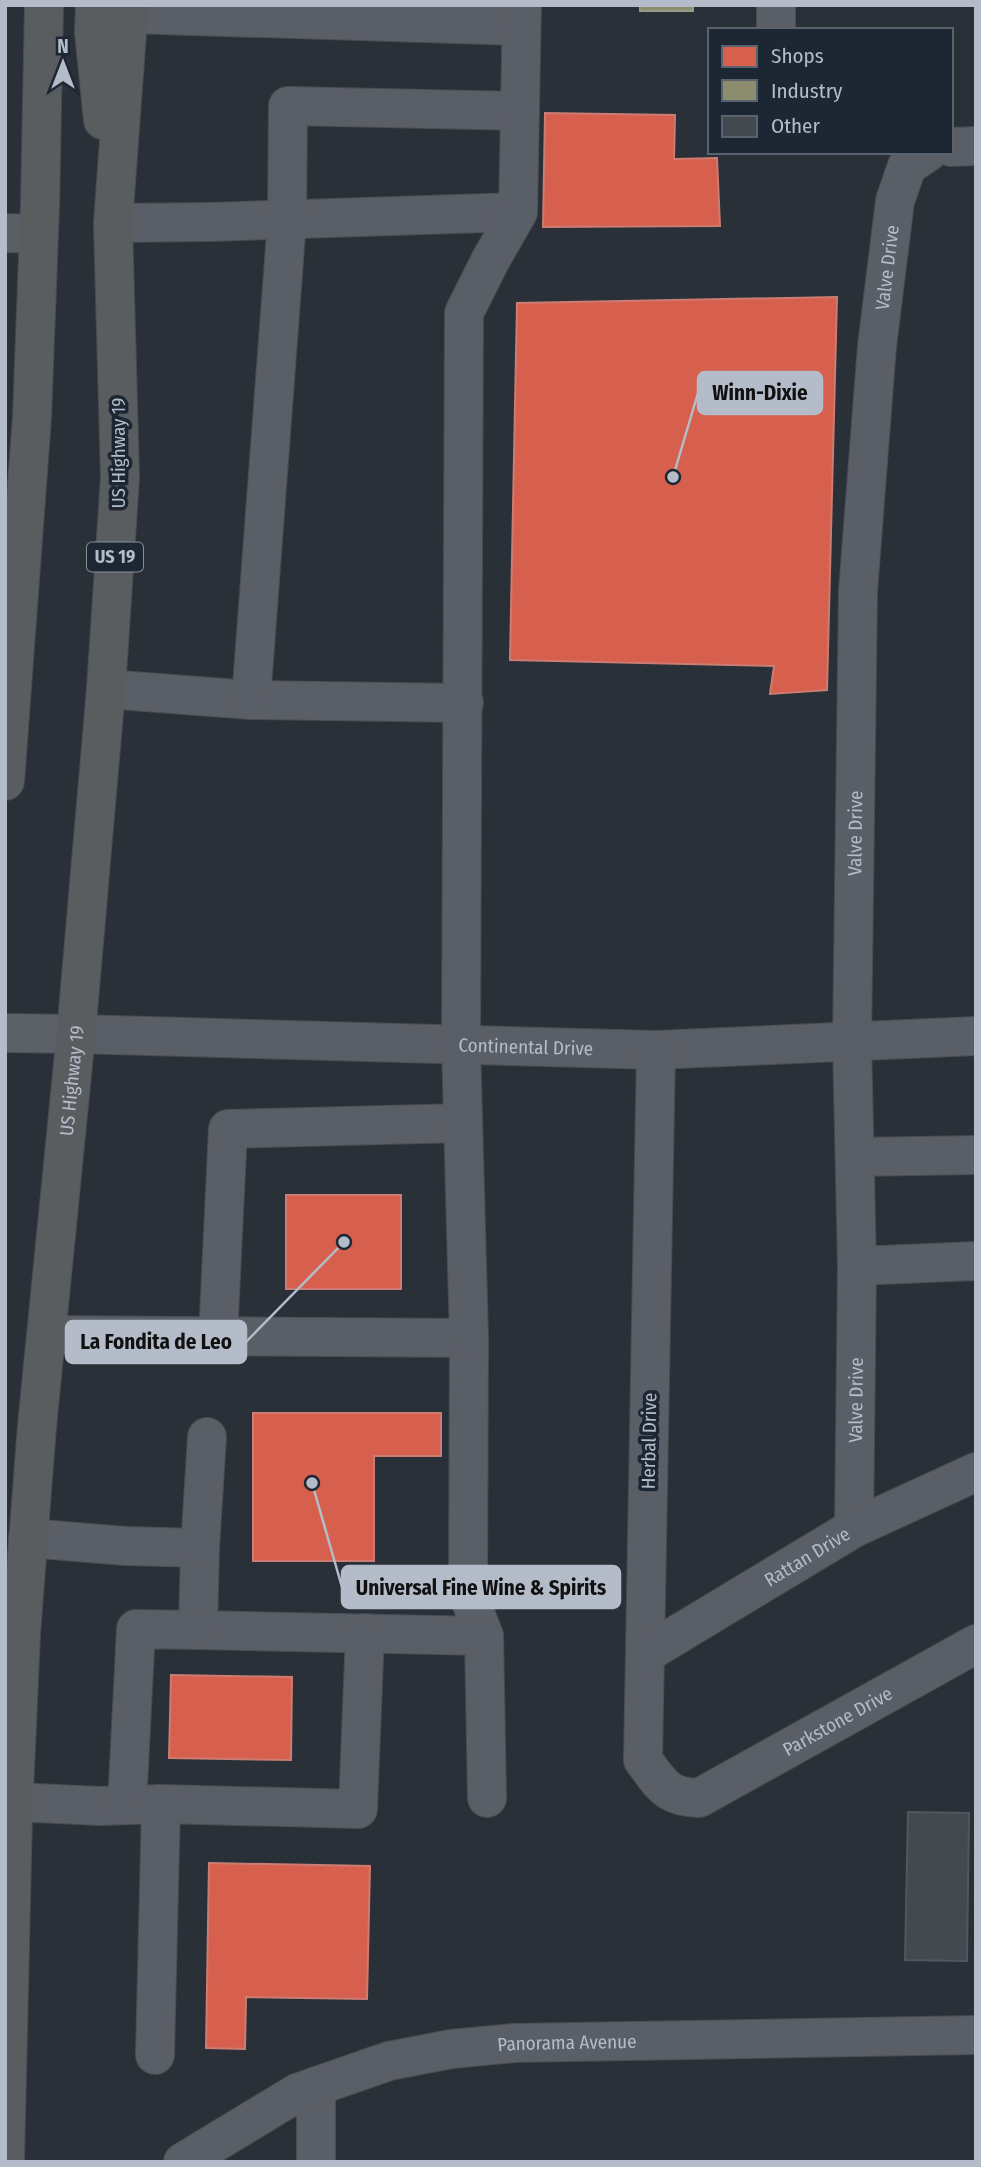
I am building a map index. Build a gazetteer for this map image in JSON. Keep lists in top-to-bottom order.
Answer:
{
  "streets": {
    "highway": ["US Highway 19", "US 19"],
    "street": [
      "Valve Drive",
      "Continental Drive",
      "Herbal Drive",
      "Rattan Drive",
      "Parkstone Drive",
      "Panorama Avenue"
    ]
  },
  "crossings": [
    ["Valve Drive", "Continental Drive"],
    ["Valve Drive", "Rattan Drive"],
    ["US Highway 19", "Continental Drive"],
    ["Continental Drive", "Herbal Drive"],
    ["Herbal Drive", "Rattan Drive"],
    ["Herbal Drive", "Parkstone Drive"]
  ],
  "places": ["Winn-Dixie", "La Fondita de Leo", "Universal Fine Wine & Spirits"],
  "legend": ["Shops", "Industry", "Other"],
  "north": "top"
}
